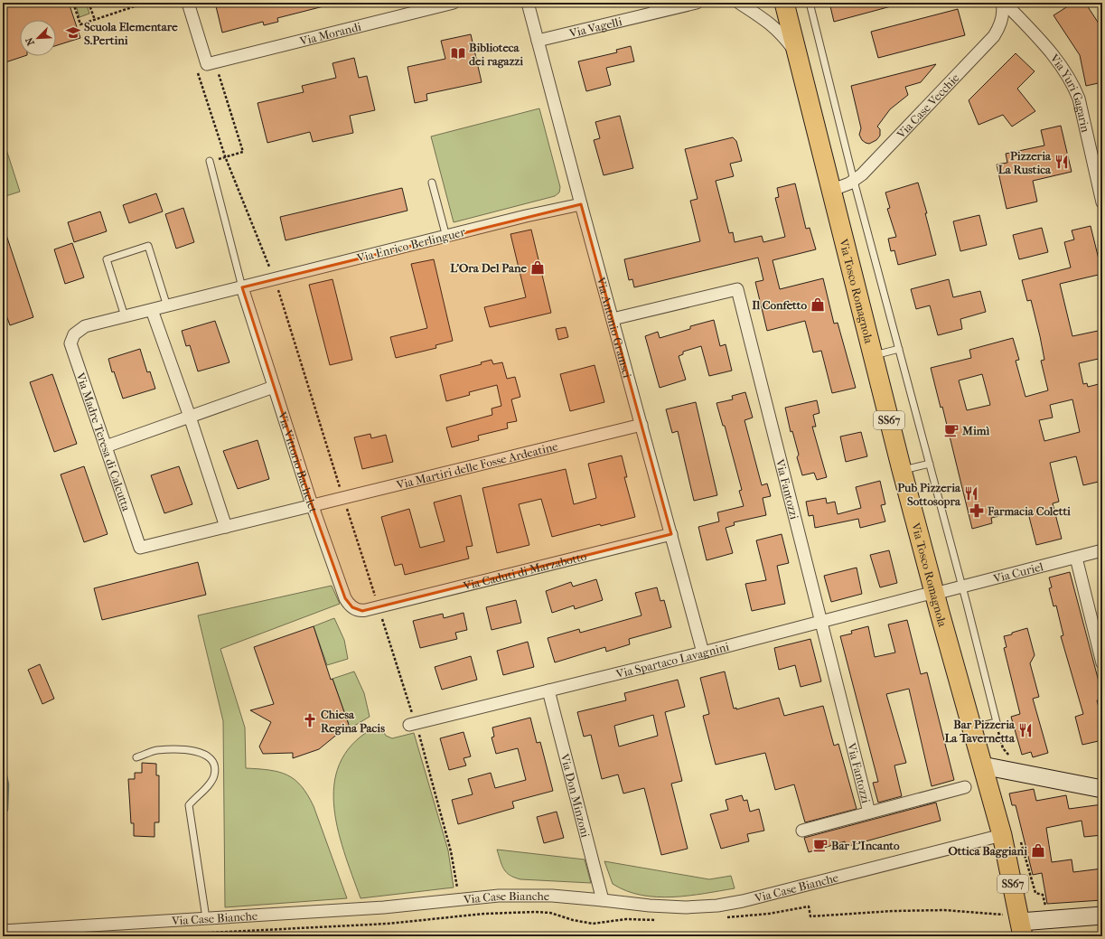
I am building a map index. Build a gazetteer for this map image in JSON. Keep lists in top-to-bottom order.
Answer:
{
  "streets": {
    "main road": ["Via Tosco Romagnola", "SS67"],
    "street": [
      "Via Vagelli",
      "Via Morandi",
      "Via Yuri Gagarin",
      "Via Case Vecchie",
      "Via Enrico Berlinguer",
      "Via Antonio Gramsci",
      "Via Madre Teresa di Calcutta",
      "Via Vittorio Bachelet",
      "Via Martiri delle Fosse Ardeatine",
      "Via Fantozzi",
      "Via Caduti di Marzabotto",
      "Via Curiel",
      "Via Spartaco Lavagnini",
      "Via Don Minzoni",
      "Via Case Bianche"
    ]
  },
  "crossings": [
    ["Via Vagelli", "Via Antonio Gramsci"],
    ["Via Case Vecchie", "Via Tosco Romagnola"],
    ["Via Enrico Berlinguer", "Via Antonio Gramsci"],
    ["Via Enrico Berlinguer", "Via Madre Teresa di Calcutta"],
    ["Via Enrico Berlinguer", "Via Vittorio Bachelet"],
    ["Via Tosco Romagnola", "Via Curiel"],
    ["Via Tosco Romagnola", "Via Spartaco Lavagnini"],
    ["Via Tosco Romagnola", "Via Case Bianche"],
    ["Via Antonio Gramsci", "Via Martiri delle Fosse Ardeatine"],
    ["Via Antonio Gramsci", "Via Fantozzi"],
    ["Via Antonio Gramsci", "Via Caduti di Marzabotto"],
    ["Via Antonio Gramsci", "Via Spartaco Lavagnini"],
    ["Via Madre Teresa di Calcutta", "Via Vittorio Bachelet"],
    ["Via Madre Teresa di Calcutta", "Via Martiri delle Fosse Ardeatine"],
    ["Via Vittorio Bachelet", "Via Martiri delle Fosse Ardeatine"],
    ["Via Vittorio Bachelet", "Via Caduti di Marzabotto"],
    ["Via Fantozzi", "Via Spartaco Lavagnini"],
    ["Via Curiel", "Via Spartaco Lavagnini"],
    ["Via Spartaco Lavagnini", "Via Don Minzoni"],
    ["Via Don Minzoni", "Via Case Bianche"]
  ],
  "places": {
    "school or university": ["Scuola Elementare S.Pertini"],
    "library": ["Biblioteca dei ragazzi"],
    "restaurant": ["Pizzeria La Rustica", "Pub Pizzeria Sottosopra", "Bar Pizzeria La Tavernetta"],
    "shop": ["L'Ora Del Pane", "Il Confetto", "Ottica Baggiani"],
    "cafe": ["Mimì", "Bar L'Incanto"],
    "pharmacy": ["Farmacia Coletti"],
    "church": ["Chiesa Regina Pacis"]
  },
  "north": "bottom left"
}
